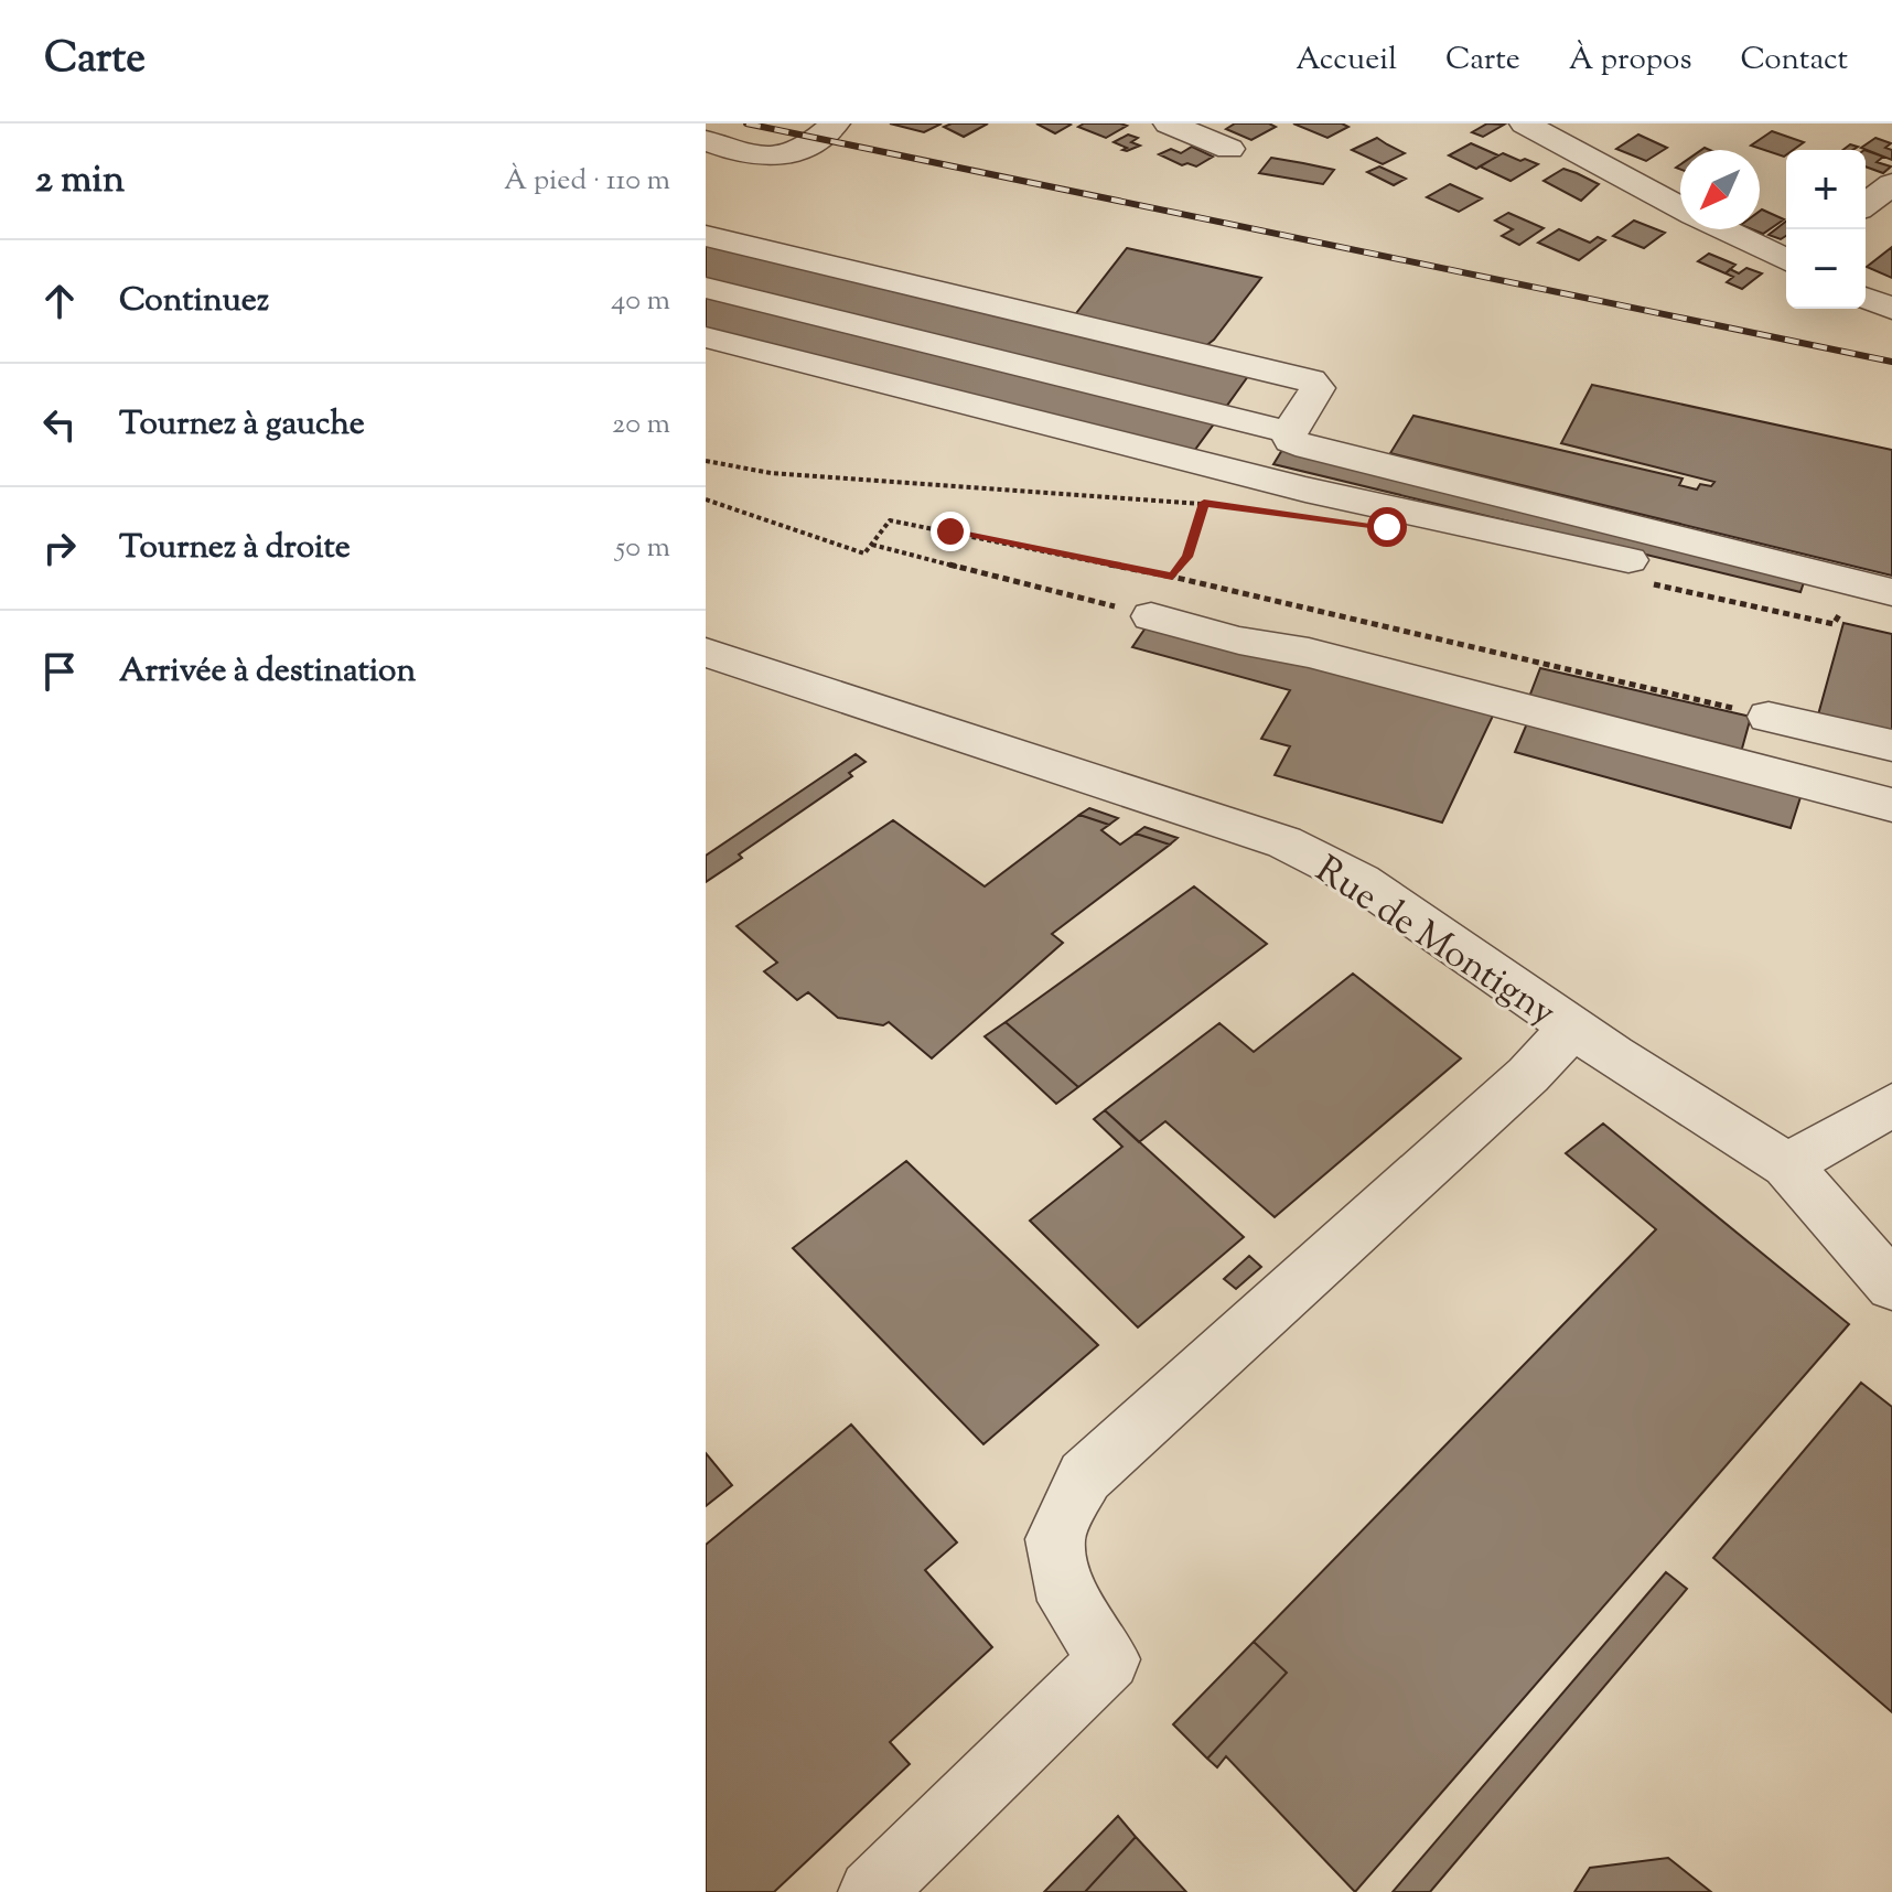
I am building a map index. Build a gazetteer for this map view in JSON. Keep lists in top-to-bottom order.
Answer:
{
  "streets": {
    "street": ["Rue de Montigny"]
  },
  "north": "bottom left",
  "page": {
    "header": "Carte",
    "nav": [
      "Accueil",
      "Carte",
      "À propos",
      "Contact"
    ],
    "heading": ["2 min", "À pied · 110 m"],
    "map_buttons": ["+", "−"],
    "list": [
      ["Continuez", "40 m"],
      ["Tournez à gauche", "20 m"],
      ["Tournez à droite", "50 m"],
      "Arrivée à destination"
    ]
  }
}
